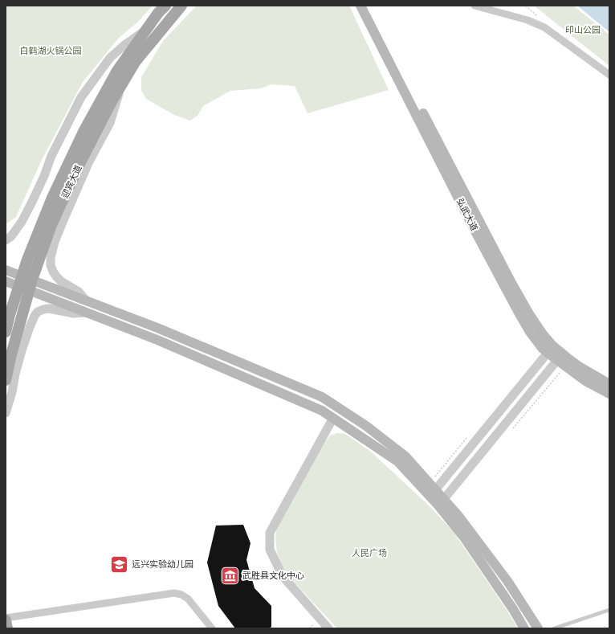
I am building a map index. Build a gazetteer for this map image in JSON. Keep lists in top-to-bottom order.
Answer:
{
  "streets": {
    "main road": ["迎宾大道", "弘武大道"]
  },
  "parks": ["印山公园", "白鹤湖火锅公园", "人民广场"],
  "places": {
    "school or university": ["远兴实验幼儿园"],
    "museum": ["武胜县文化中心"]
  }
}
